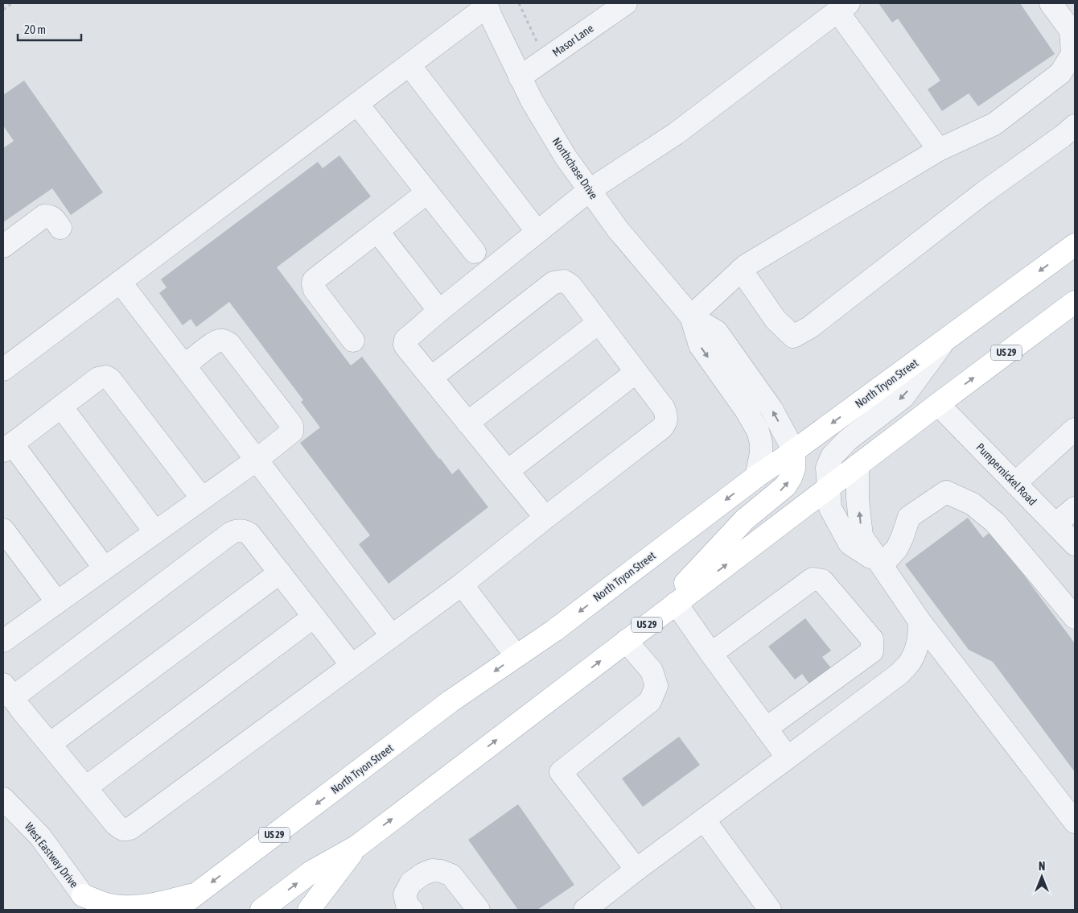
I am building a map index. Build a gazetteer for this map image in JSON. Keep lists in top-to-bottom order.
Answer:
{
  "streets": {
    "main road": ["US 29", "North Tryon Street"],
    "street": [
      "Masor Lane",
      "Northchase Drive",
      "Pumpernickel Road",
      "West Eastway Drive"
    ]
  },
  "crossings": [
    ["Masor Lane", "Northchase Drive"],
    ["Northchase Drive", "North Tryon Street"],
    ["US 29", "Pumpernickel Road"]
  ],
  "scale_bar": "20 m",
  "north": "top"
}
